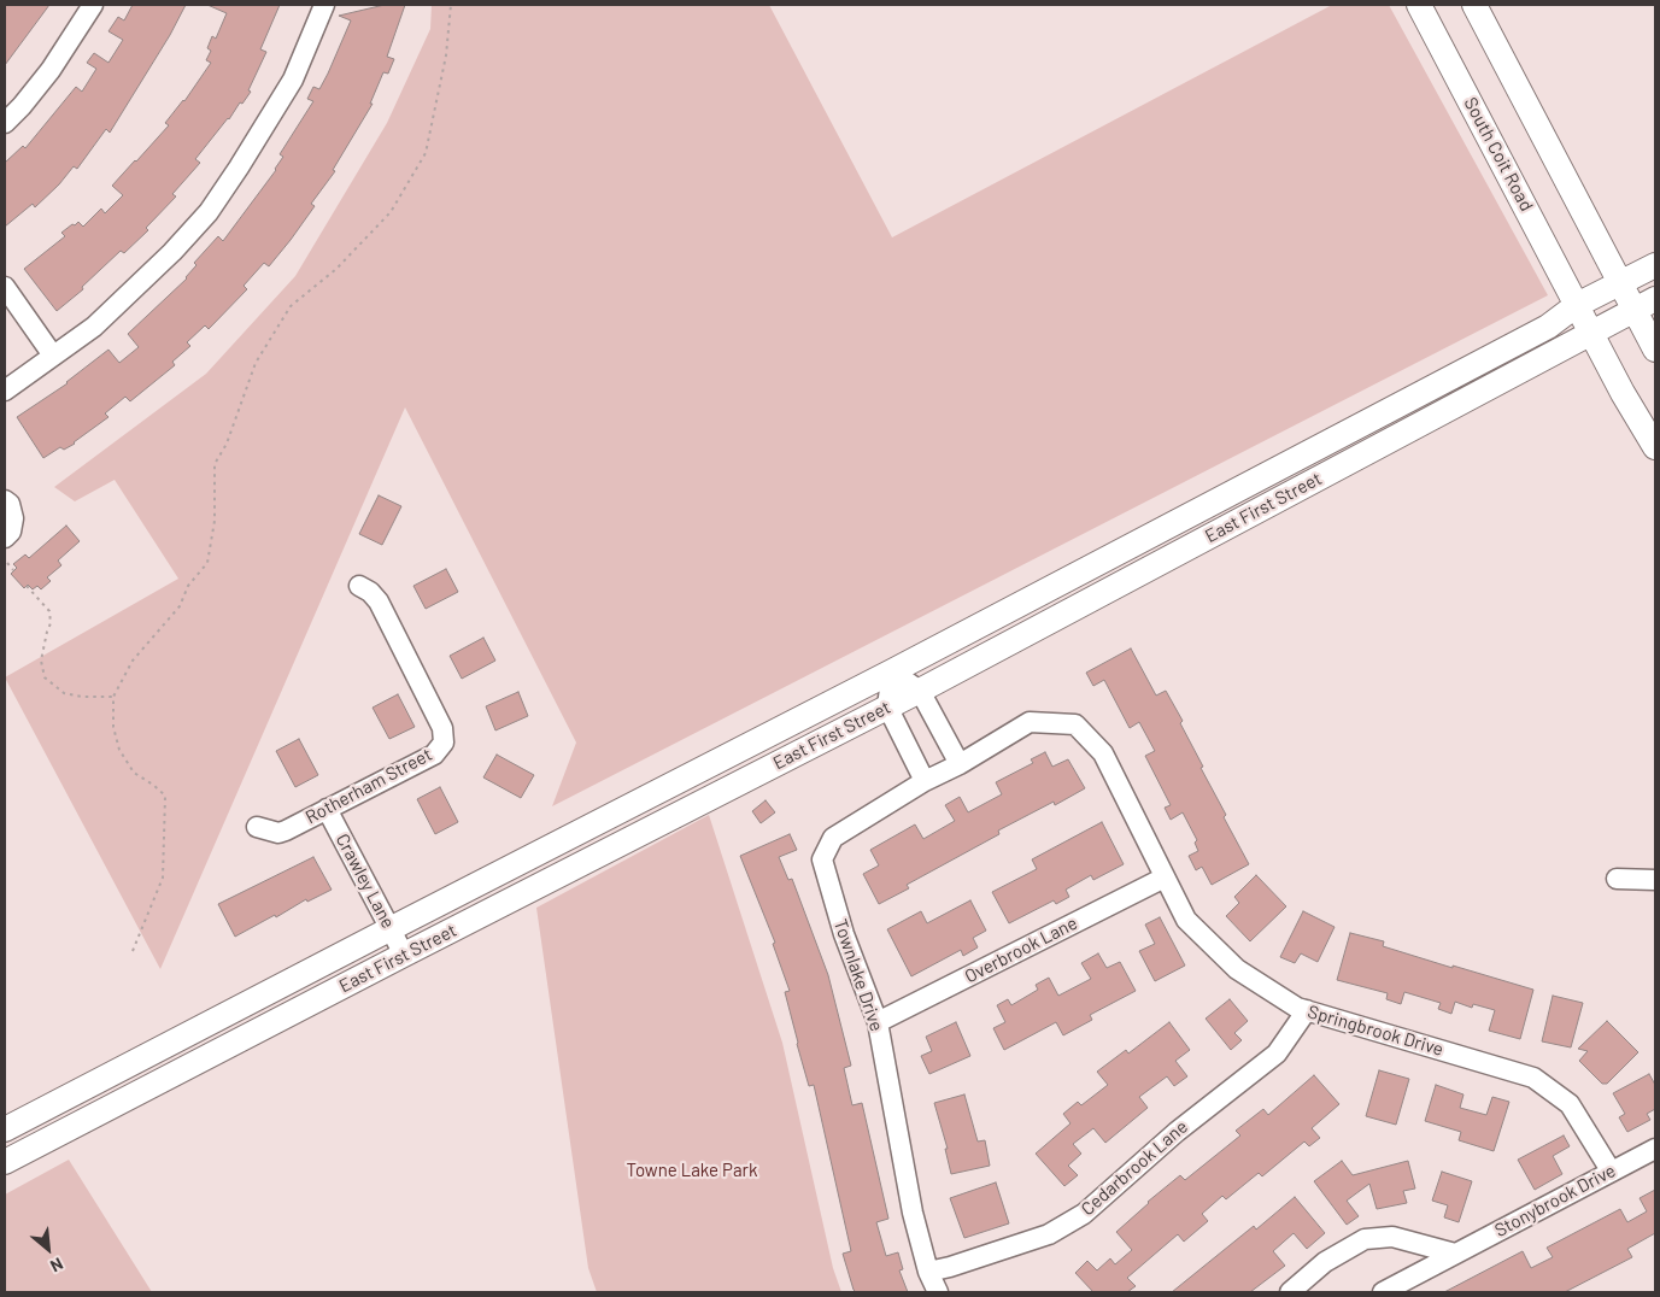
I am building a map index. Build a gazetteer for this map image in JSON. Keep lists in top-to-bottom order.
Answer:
{
  "streets": {
    "main road": ["South Coit Road", "East First Street"],
    "street": [
      "Rotherham Street",
      "Crawley Lane",
      "Overbrook Lane",
      "Townlake Drive",
      "Springbrook Drive",
      "Cedarbrook Lane",
      "Stonybrook Drive"
    ]
  },
  "crossings": [
    ["South Coit Road", "East First Street"],
    ["East First Street", "Crawley Lane"],
    ["Rotherham Street", "Crawley Lane"],
    ["Overbrook Lane", "Townlake Drive"],
    ["Overbrook Lane", "Springbrook Drive"],
    ["Townlake Drive", "Springbrook Drive"],
    ["Townlake Drive", "Cedarbrook Lane"],
    ["Springbrook Drive", "Cedarbrook Lane"],
    ["Springbrook Drive", "Stonybrook Drive"]
  ],
  "parks": ["Towne Lake Park"],
  "north": "bottom right"
}
